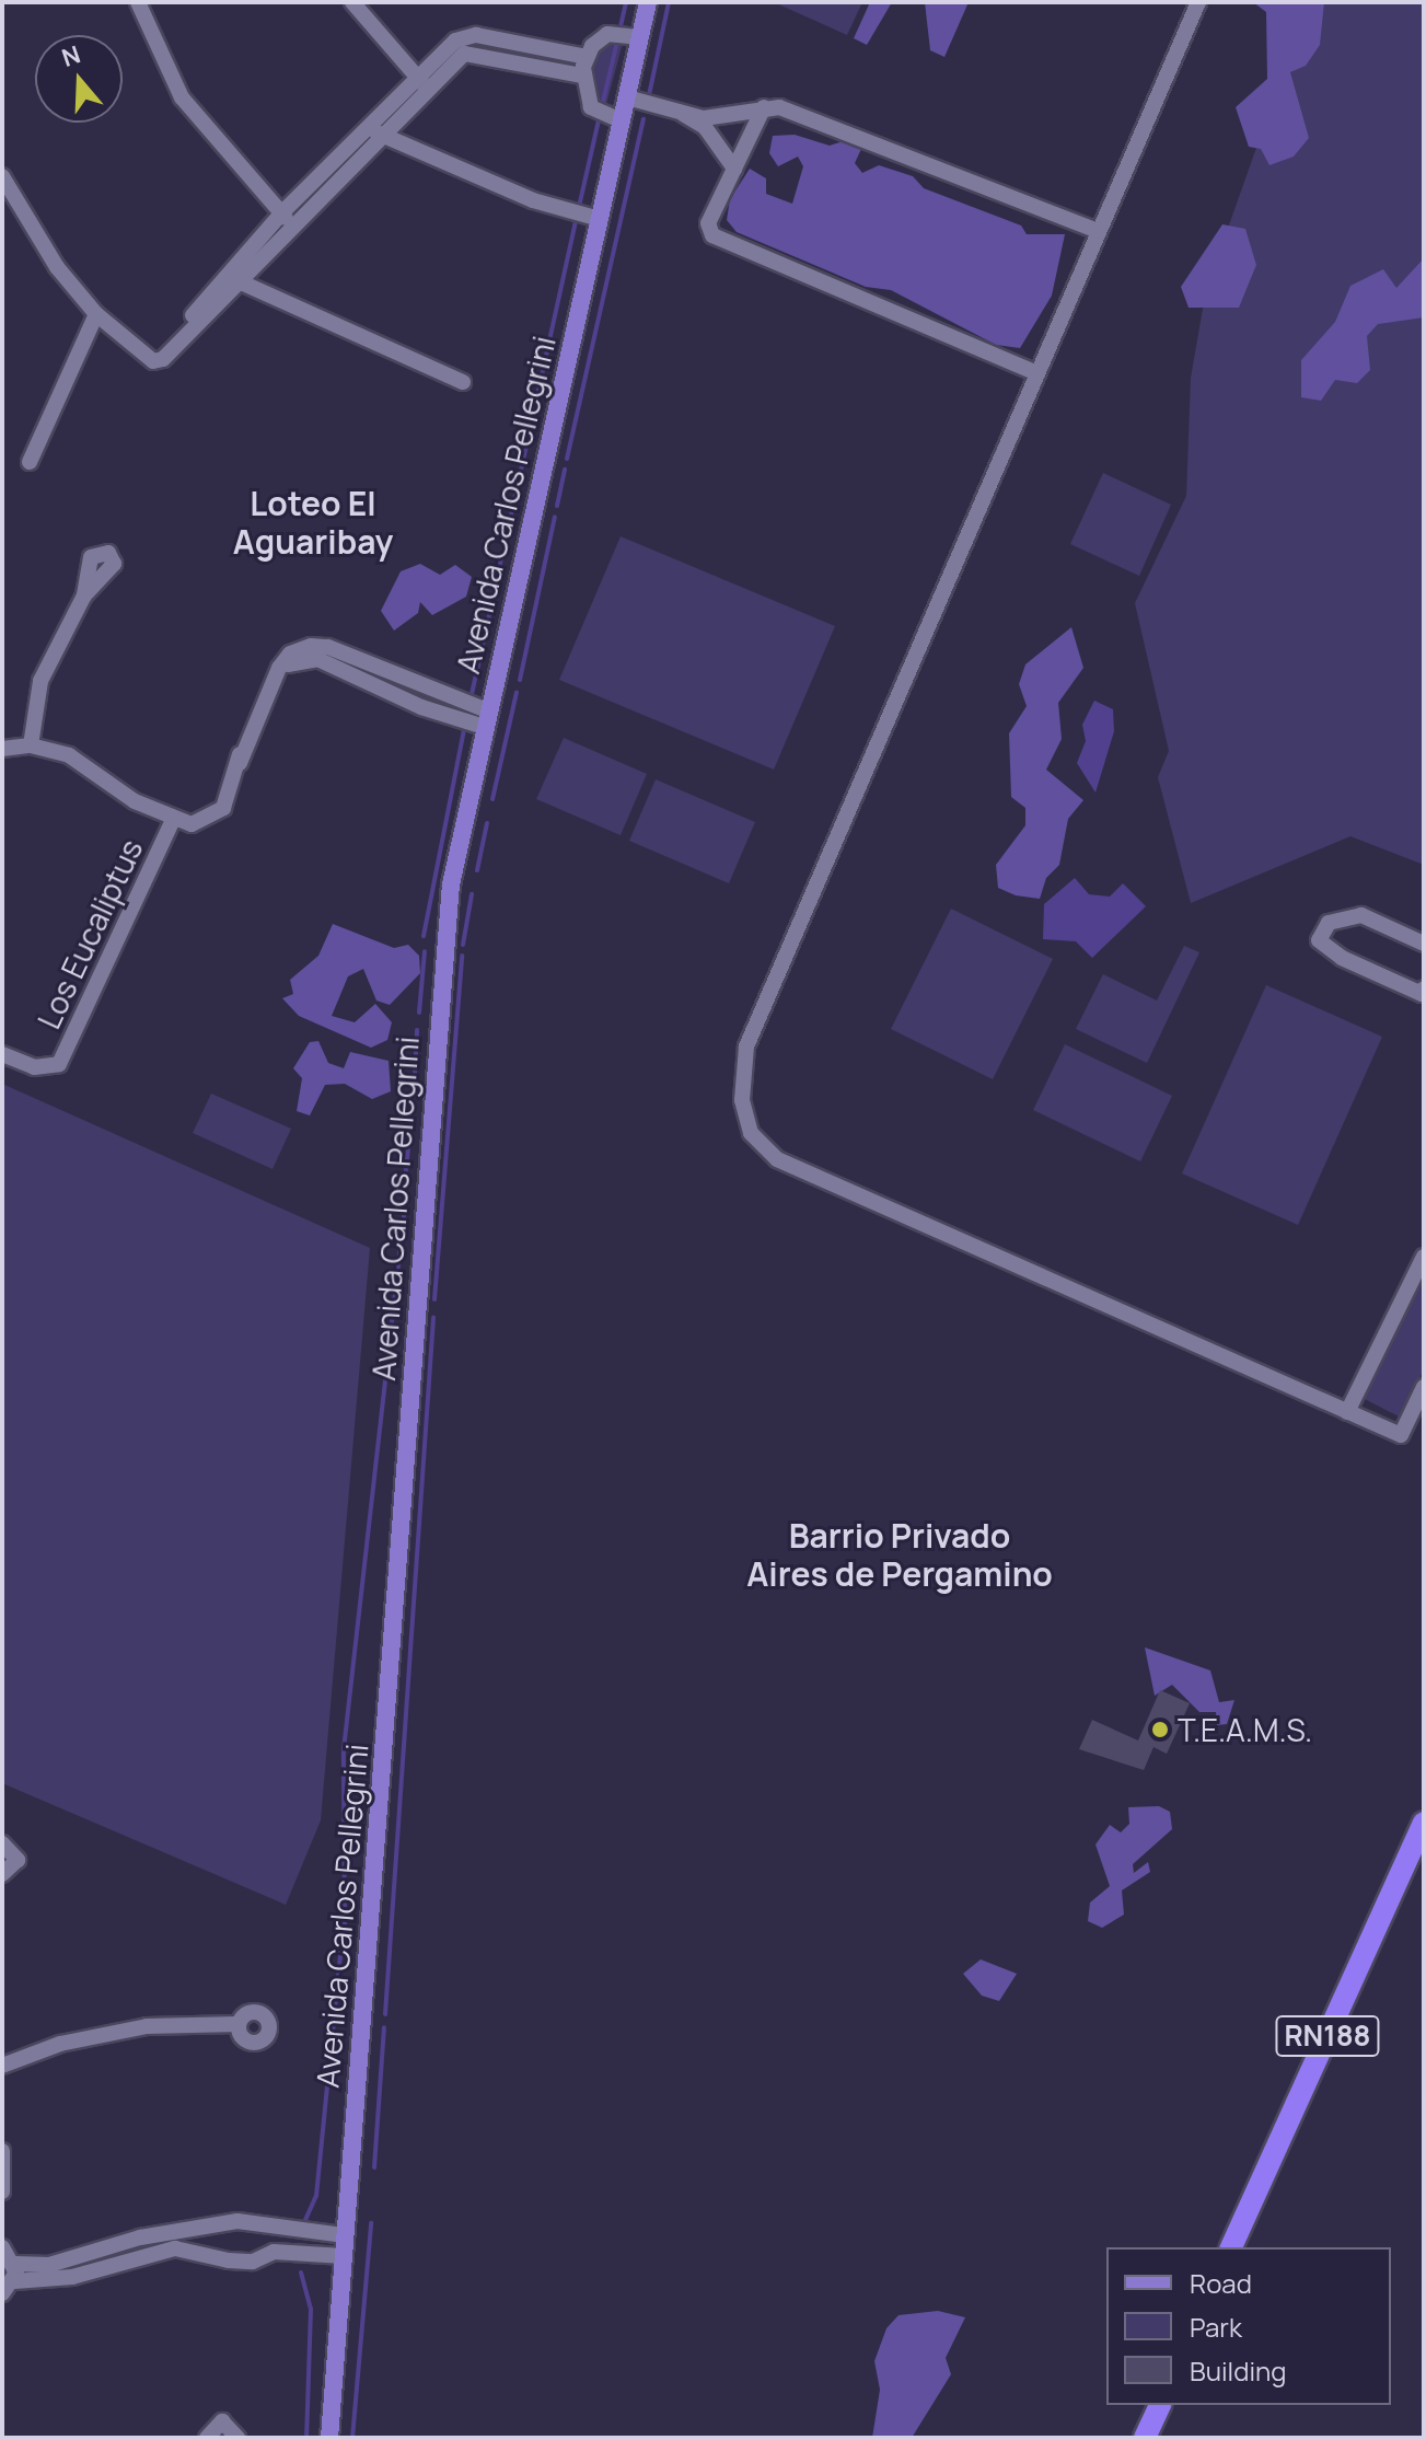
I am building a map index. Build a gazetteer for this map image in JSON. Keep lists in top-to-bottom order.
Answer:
{
  "streets": {
    "highway": ["RN188"],
    "main road": ["Avenida Carlos Pellegrini"],
    "street": ["Los Eucaliptus"]
  },
  "districts": ["Loteo El Aguaribay", "Barrio Privado Aires de Pergamino"],
  "places": ["T.E.A.M.S."],
  "legend": ["Road", "Park", "Building"],
  "north": "top"
}
